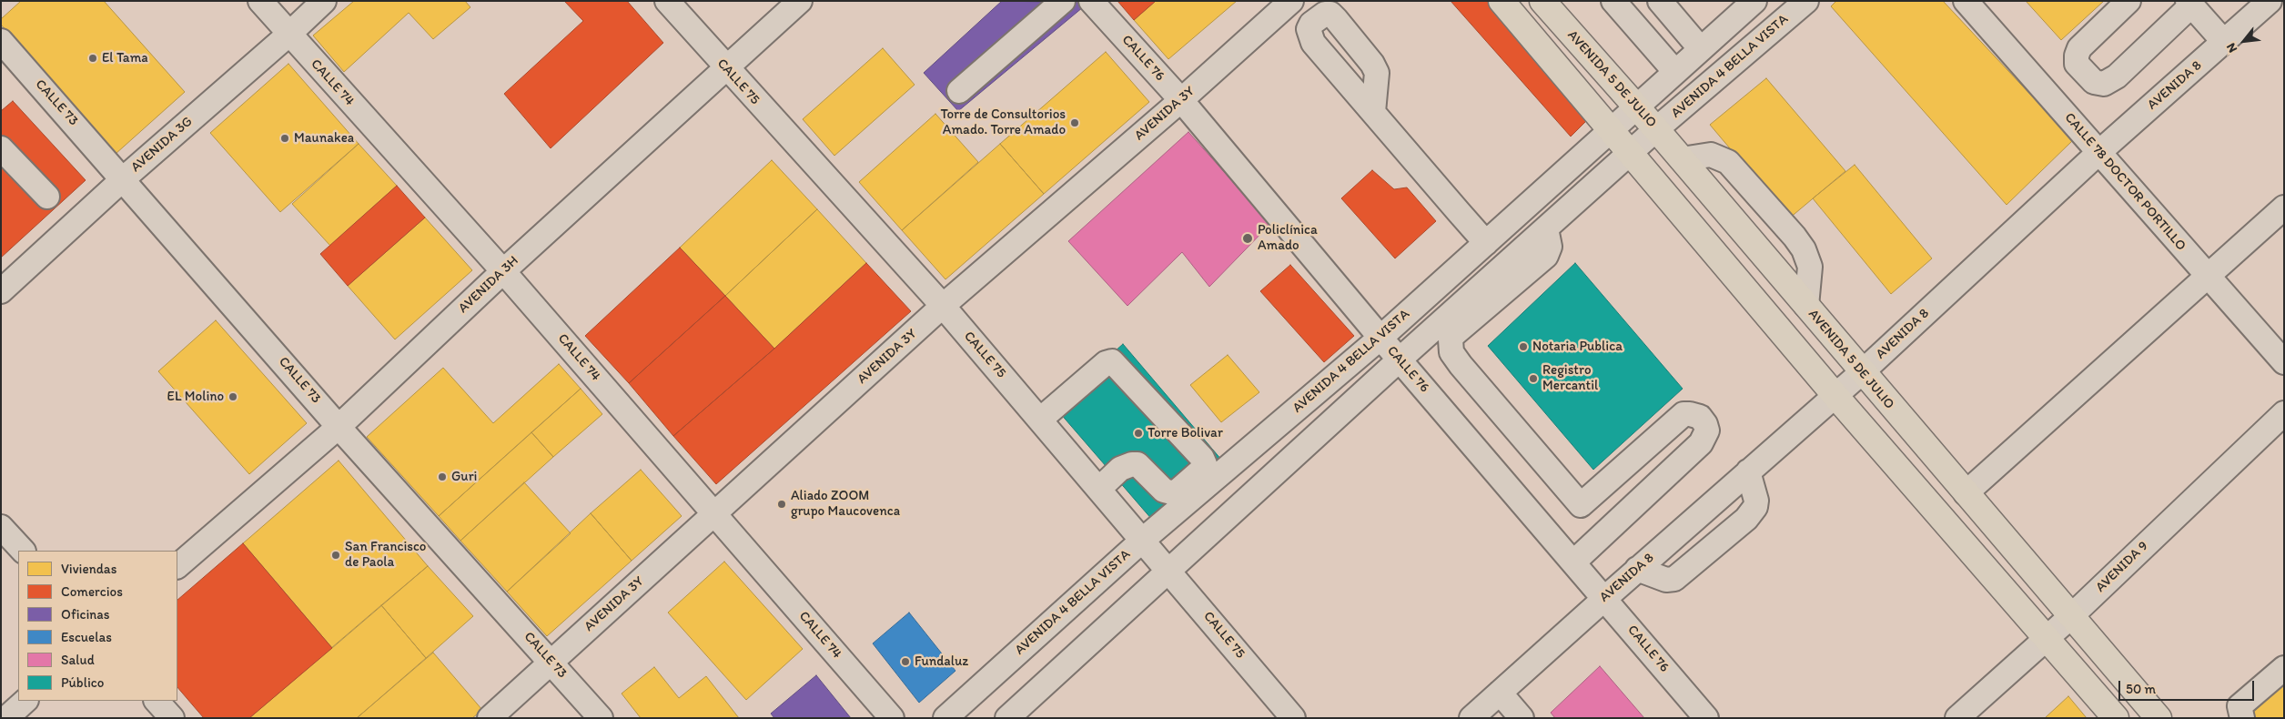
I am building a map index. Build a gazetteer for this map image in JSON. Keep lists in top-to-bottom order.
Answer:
{
  "streets": {
    "main road": ["AVENIDA 5 DE JULIO"],
    "street": [
      "CALLE 76",
      "AVENIDA 4 BELLA VISTA",
      "CALLE 75",
      "CALLE 74",
      "AVENIDA 8",
      "CALLE 73",
      "AVENIDA 3Y",
      "AVENIDA 3G",
      "CALLE 78 DOCTOR PORTILLO",
      "AVENIDA 3H",
      "AVENIDA 9"
    ]
  },
  "crossings": [
    ["CALLE 76", "AVENIDA 4 BELLA VISTA"],
    ["CALLE 76", "AVENIDA 8"],
    ["CALLE 76", "AVENIDA 3Y"],
    ["AVENIDA 4 BELLA VISTA", "AVENIDA 5 DE JULIO"],
    ["AVENIDA 4 BELLA VISTA", "CALLE 75"],
    ["AVENIDA 5 DE JULIO", "AVENIDA 8"],
    ["AVENIDA 5 DE JULIO", "AVENIDA 9"],
    ["CALLE 75", "AVENIDA 3Y"],
    ["CALLE 75", "AVENIDA 3H"],
    ["CALLE 74", "AVENIDA 3Y"],
    ["CALLE 74", "AVENIDA 3G"],
    ["CALLE 74", "AVENIDA 3H"],
    ["AVENIDA 8", "CALLE 78 DOCTOR PORTILLO"],
    ["CALLE 73", "AVENIDA 3Y"],
    ["CALLE 73", "AVENIDA 3G"],
    ["CALLE 73", "AVENIDA 3H"]
  ],
  "places": [
    "El Tama",
    "Torre de Consultorios Amado. Torre Amado",
    "Maunakea",
    "Policlínica Amado",
    "Notaria Publica",
    "Registro Mercantil",
    "EL Molino",
    "Torre Bolivar",
    "Guri",
    "Aliado ZOOM grupo Maucovenca",
    "San Francisco de Paola",
    "Fundaluz"
  ],
  "legend": [
    "Viviendas",
    "Comercios",
    "Oficinas",
    "Escuelas",
    "Salud",
    "Público"
  ],
  "scale_bar": "50 m",
  "north": "bottom left"
}
